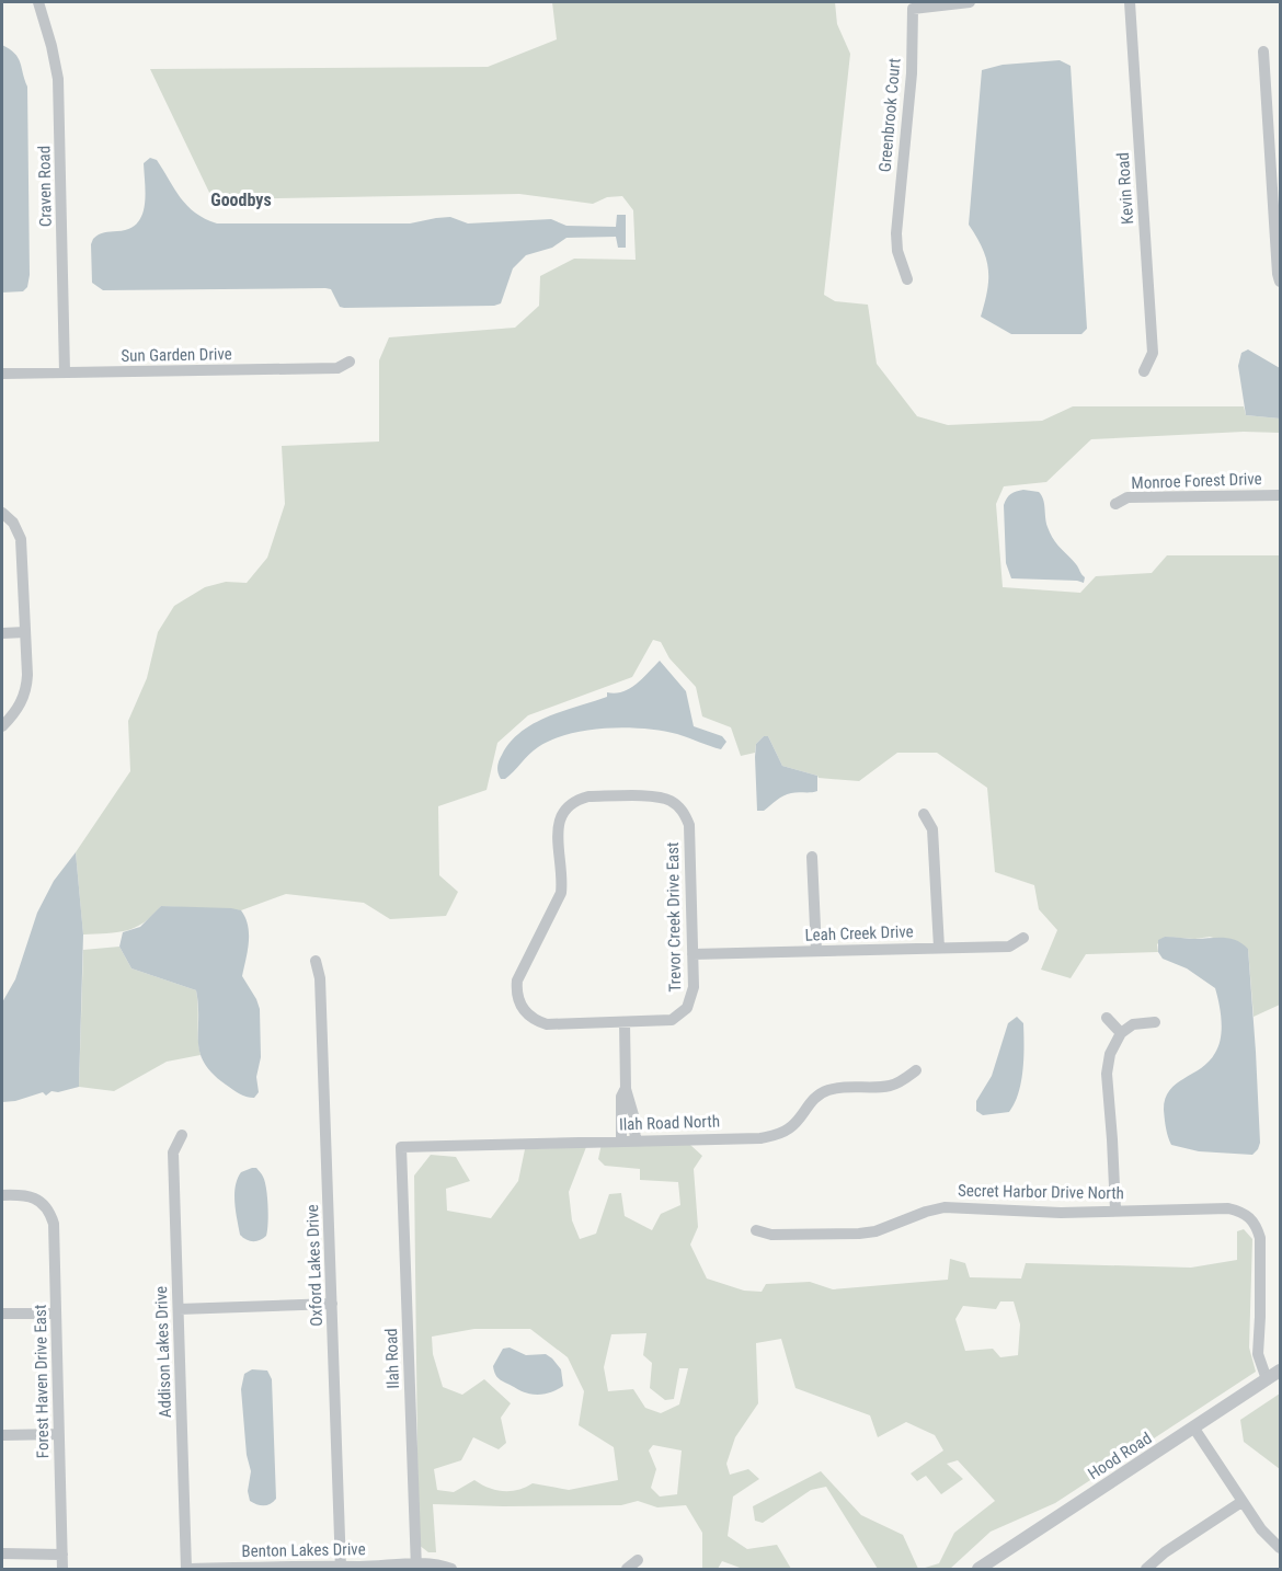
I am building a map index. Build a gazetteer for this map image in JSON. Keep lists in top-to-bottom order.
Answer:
{
  "streets": {
    "street": [
      "Greenbrook Court",
      "Craven Road",
      "Kevin Road",
      "Sun Garden Drive",
      "Monroe Forest Drive",
      "Trevor Creek Drive East",
      "Leah Creek Drive",
      "Ilah Road North",
      "Secret Harbor Drive North",
      "Oxford Lakes Drive",
      "Addison Lakes Drive",
      "Ilah Road",
      "Forest Haven Drive East",
      "Hood Road",
      "Benton Lakes Drive"
    ]
  },
  "crossings": [
    ["Craven Road", "Sun Garden Drive"],
    ["Trevor Creek Drive East", "Leah Creek Drive"],
    ["Ilah Road North", "Ilah Road"],
    ["Secret Harbor Drive North", "Hood Road"],
    ["Oxford Lakes Drive", "Benton Lakes Drive"],
    ["Addison Lakes Drive", "Benton Lakes Drive"],
    ["Ilah Road", "Benton Lakes Drive"]
  ],
  "districts": ["Goodbys"]
}
